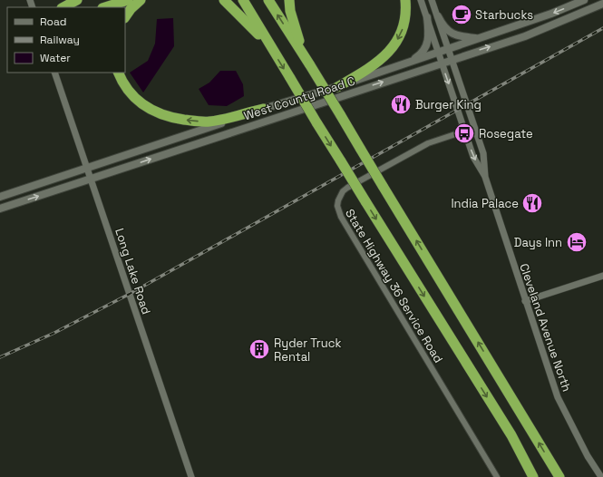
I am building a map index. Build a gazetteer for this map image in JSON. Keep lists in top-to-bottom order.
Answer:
{
  "streets": {
    "main road": ["West County Road C"],
    "street": ["Long Lake Road", "State Highway 36 Service Road", "Cleveland Avenue North"]
  },
  "crossings": [
    ["West County Road C", "Long Lake Road"],
    ["West County Road C", "Cleveland Avenue North"],
    ["State Highway 36 Service Road", "Cleveland Avenue North"]
  ],
  "places": {
    "cafe": ["Starbucks"],
    "restaurant": ["Burger King", "India Palace"],
    "bus stop": ["Rosegate"],
    "hotel": ["Days Inn"],
    "building": ["Ryder Truck Rental"]
  },
  "legend": ["Road", "Railway", "Water"]
}
